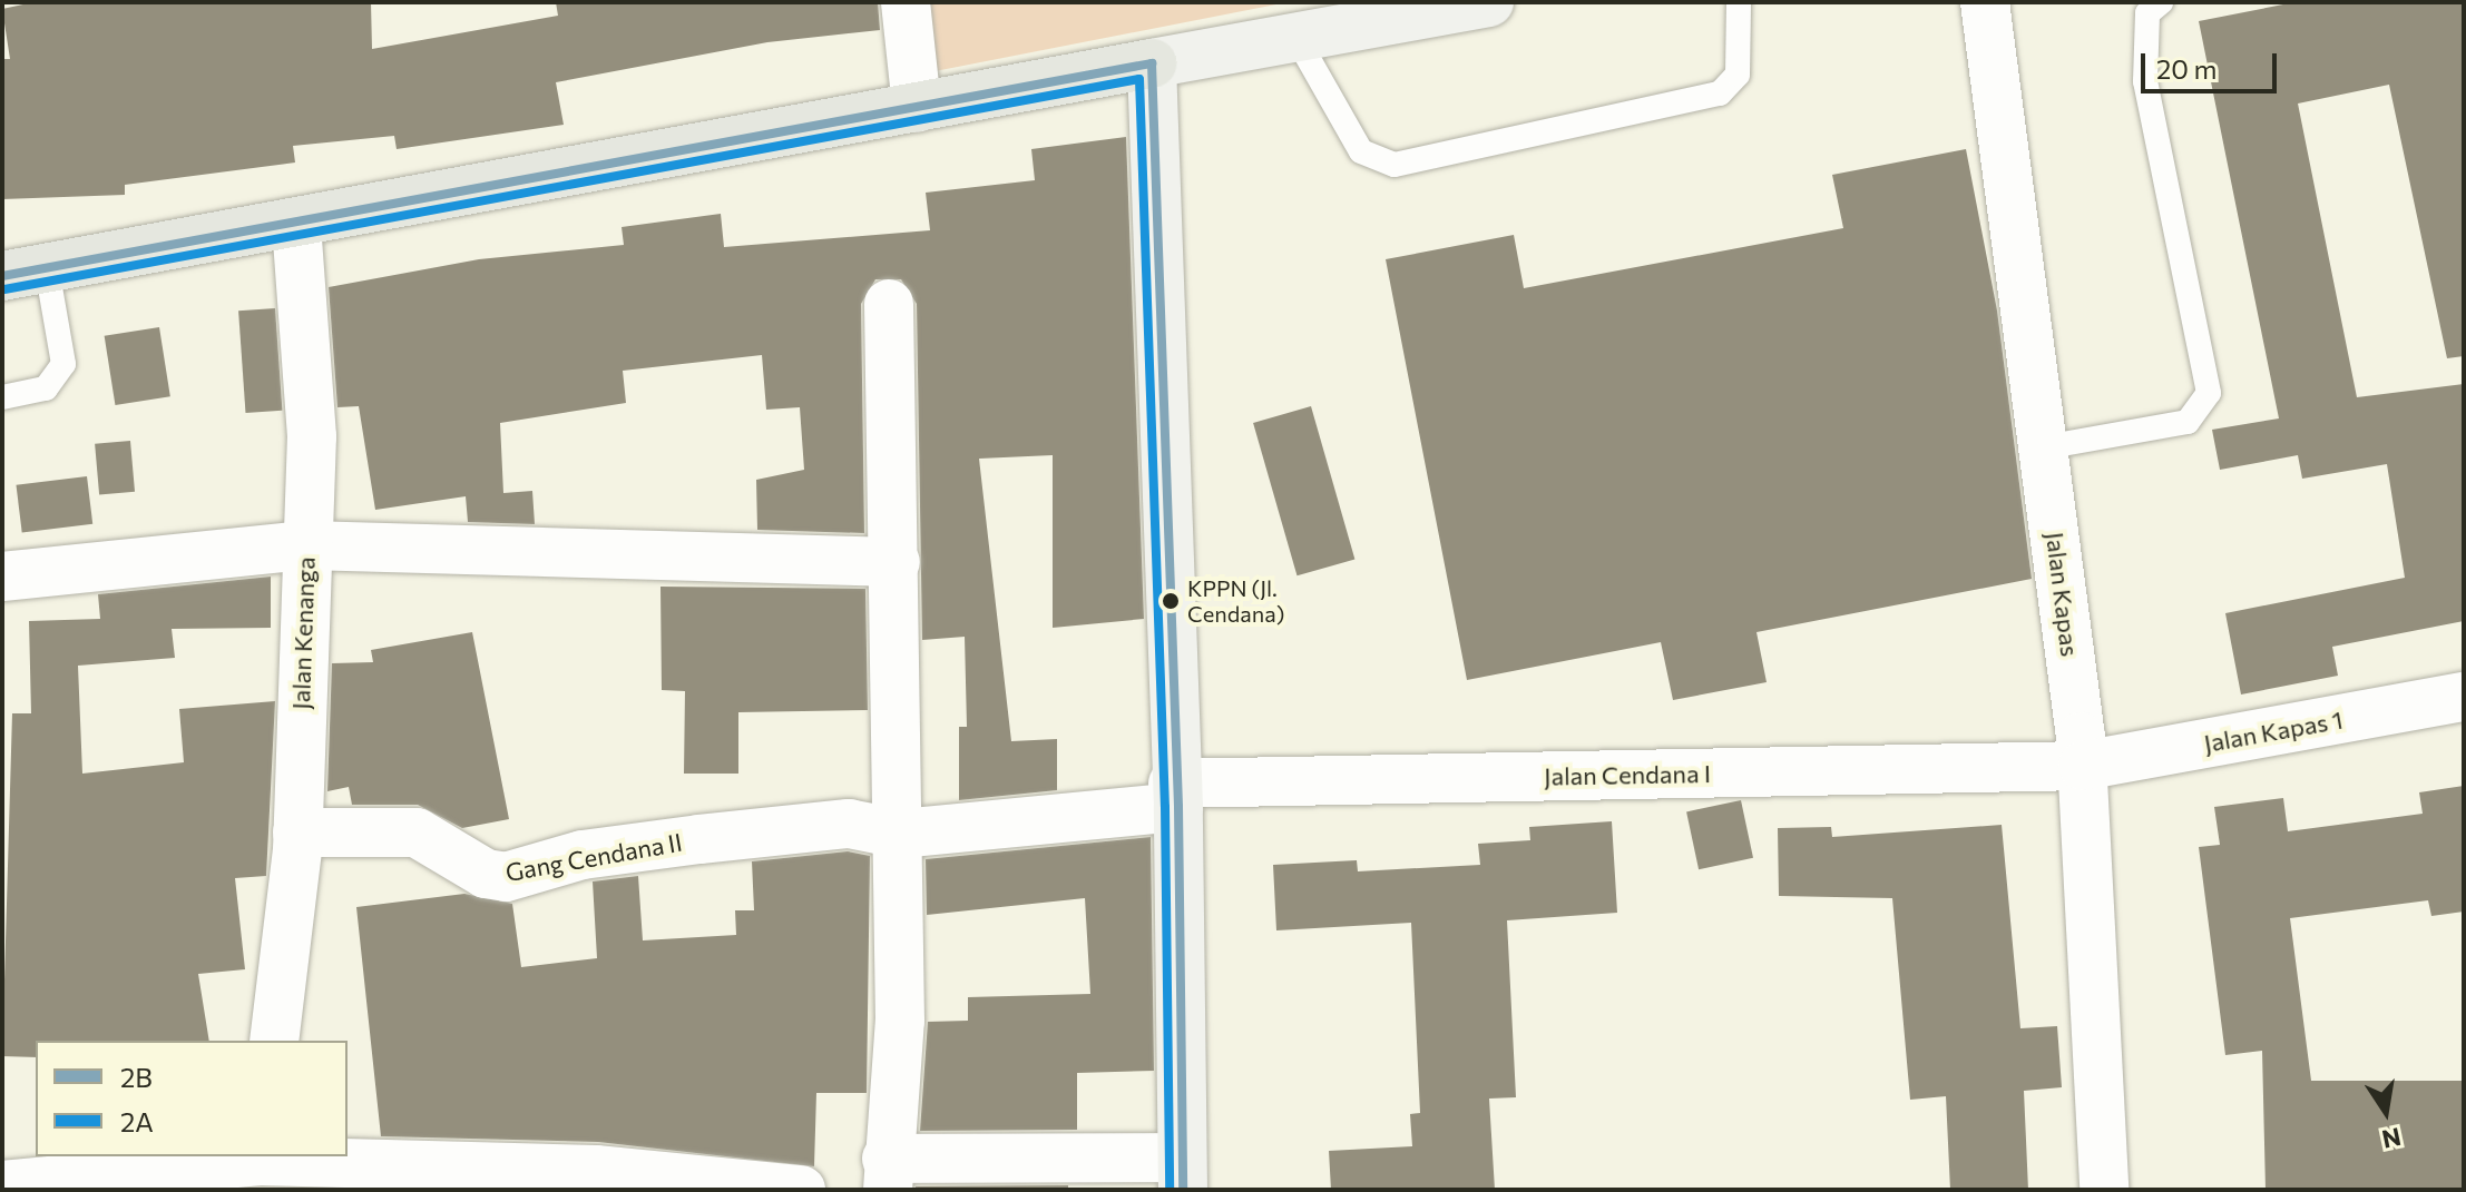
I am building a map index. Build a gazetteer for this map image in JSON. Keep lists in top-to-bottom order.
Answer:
{
  "streets": {
    "street": [
      "Jalan Kapas",
      "Jalan Kenanga",
      "Jalan Kapas 1",
      "Jalan Cendana I",
      "Gang Cendana II"
    ]
  },
  "crossings": [
    ["Jalan Kapas", "Jalan Kapas 1"],
    ["Jalan Kapas", "Jalan Cendana I"],
    ["Jalan Kenanga", "Gang Cendana II"],
    ["Jalan Kapas 1", "Jalan Cendana I"],
    ["Jalan Cendana I", "Gang Cendana II"]
  ],
  "places": ["KPPN (Jl. Cendana)"],
  "lines": ["transit line 2B", "transit line 2A"],
  "legend": ["2B", "2A"],
  "scale_bar": "20 m",
  "north": "bottom"
}
